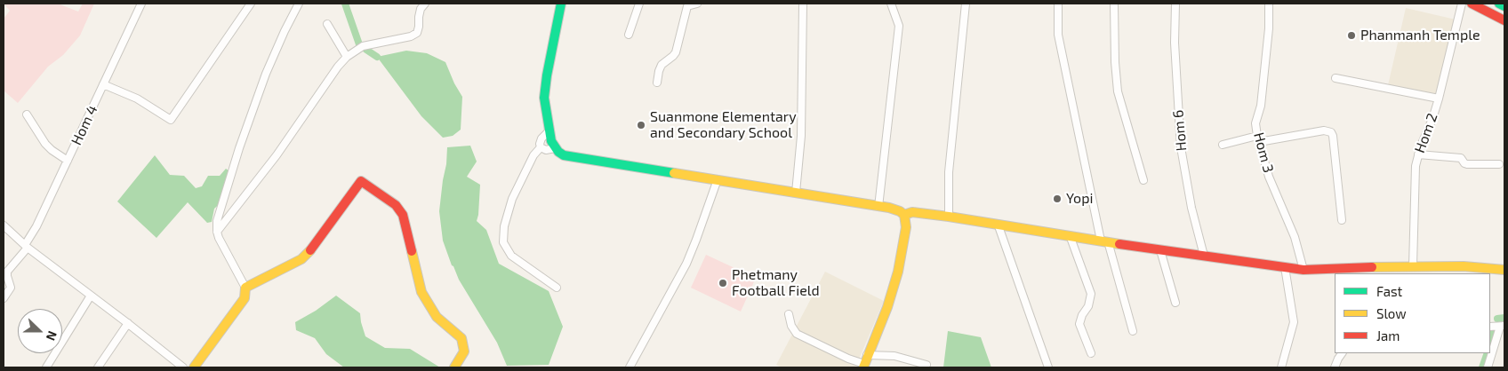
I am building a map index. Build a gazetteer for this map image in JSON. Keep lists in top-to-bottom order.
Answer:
{
  "streets": {
    "street": [
      "Hom 4",
      "Hom 6",
      "Hom 2",
      "Hom 3"
    ]
  },
  "places": [
    "Phanmanh Temple",
    "Suanmone Elementary and Secondary School",
    "Yopi",
    "Phetmany Football Field"
  ],
  "legend": ["Fast", "Slow", "Jam"],
  "north": "right"
}
